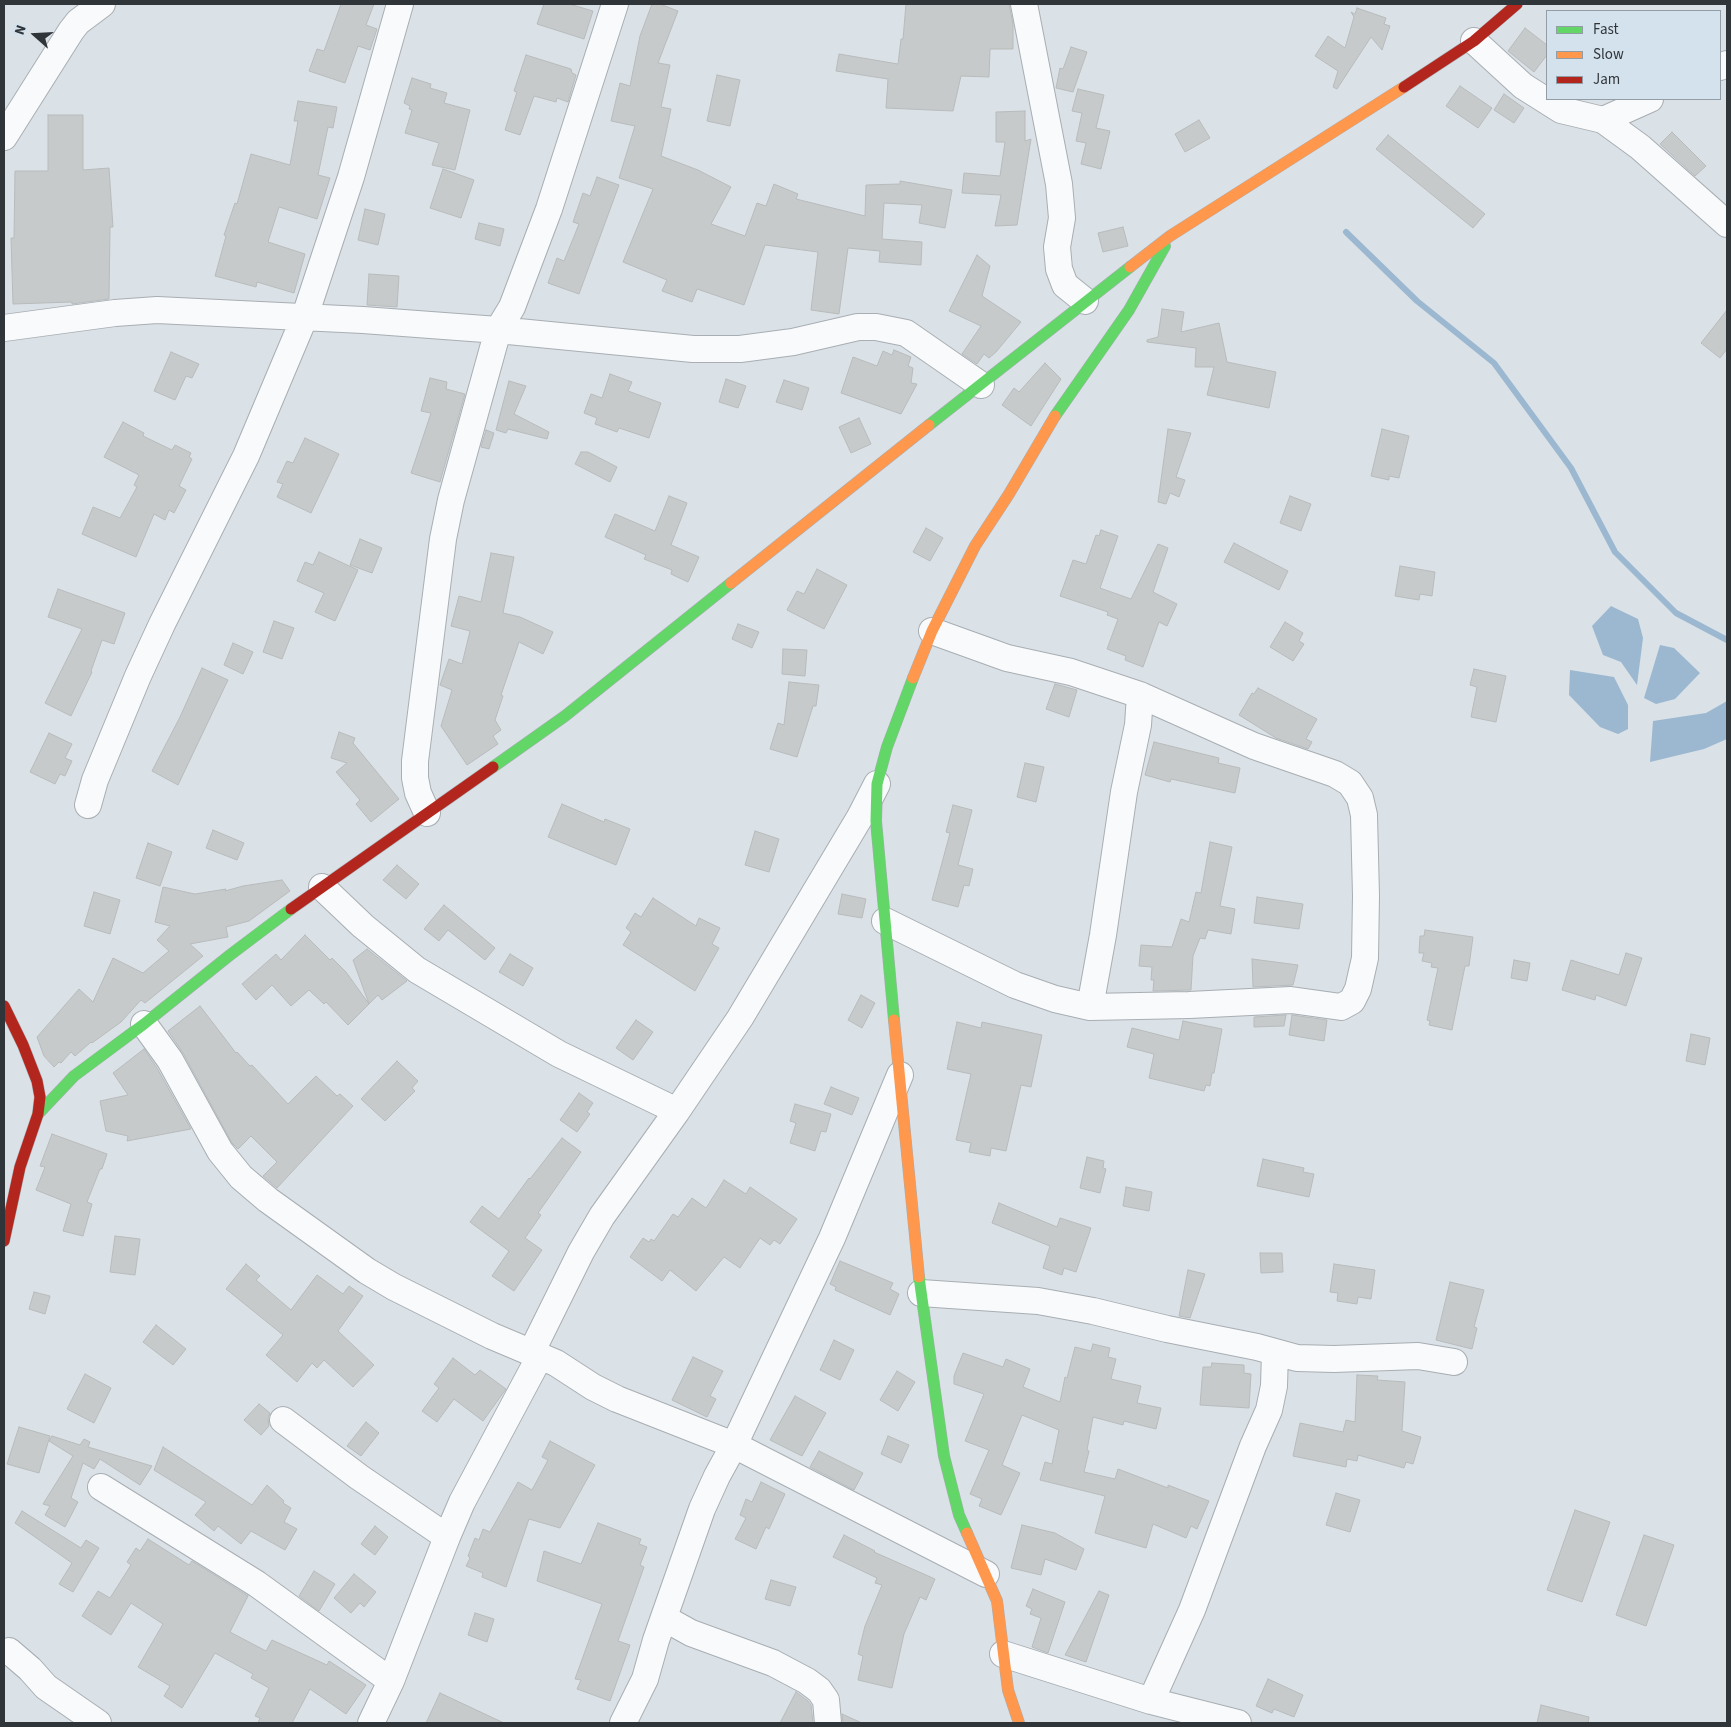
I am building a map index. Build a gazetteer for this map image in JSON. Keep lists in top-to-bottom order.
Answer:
{
  "legend": ["Fast", "Slow", "Jam"],
  "north": "left"
}
